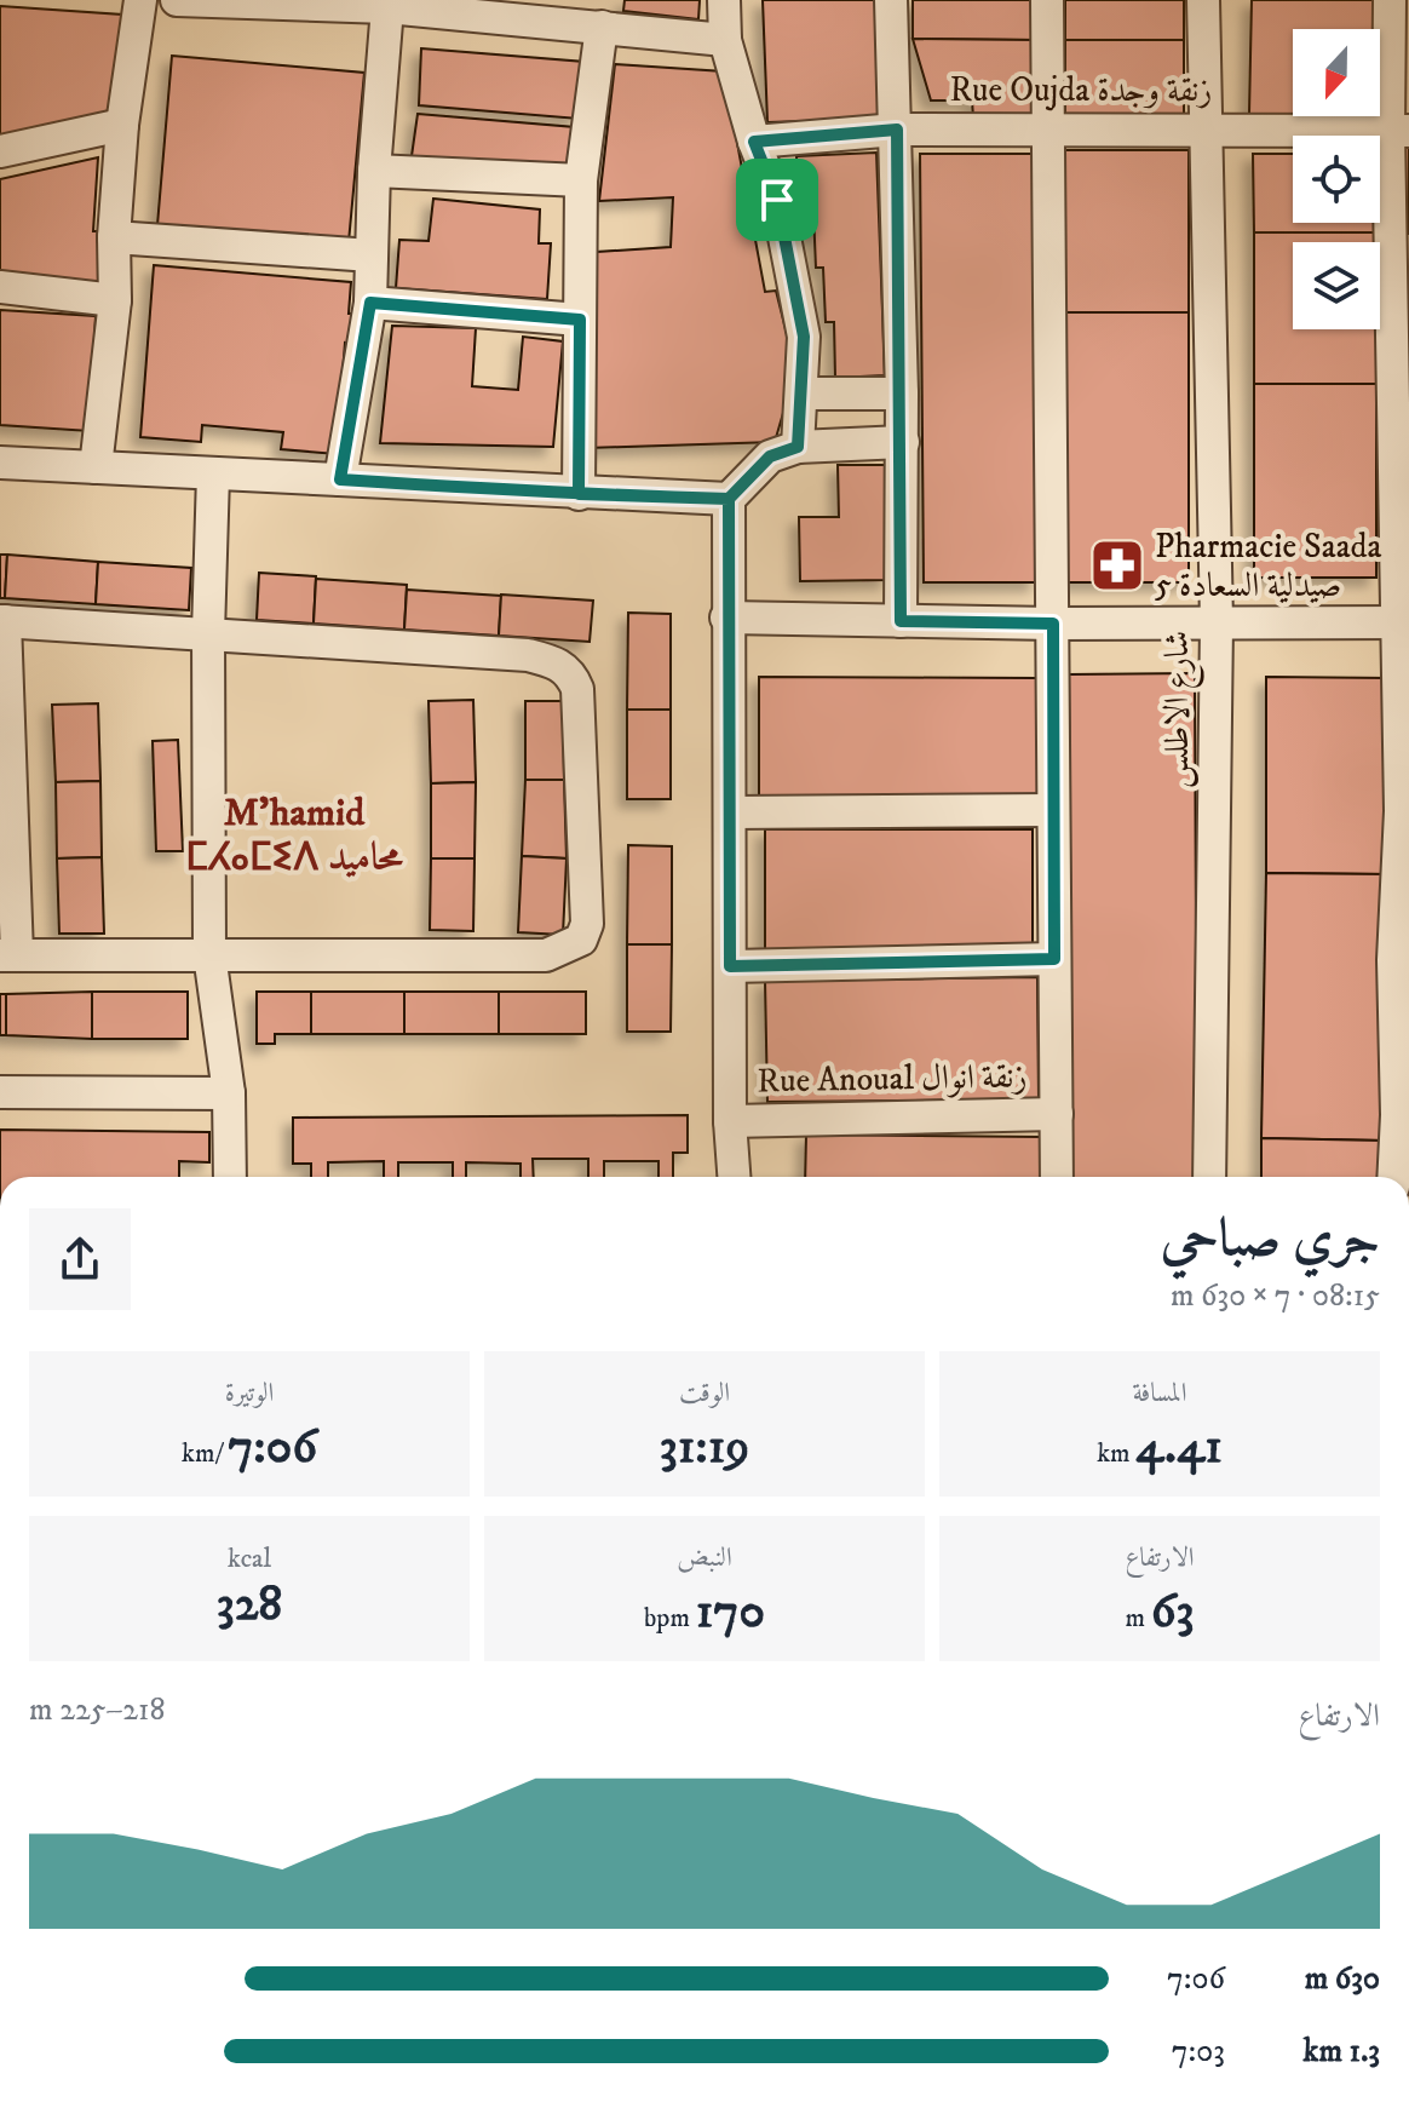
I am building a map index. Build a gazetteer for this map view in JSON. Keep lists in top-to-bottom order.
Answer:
{
  "streets": {
    "street": ["Rue Oujda زنقة وجدة", "شارع الاطلس", "Rue Anoual زنقة انوال"]
  },
  "crossings": [
    ["Rue Oujda زنقة وجدة", "شارع الاطلس"]
  ],
  "districts": ["M'hamid ⵎⵃⴰⵎⵉⴷ محاميد"],
  "places": {
    "pharmacy": ["Pharmacie Saada 5 صيدلية السعادة"]
  },
  "north": "bottom",
  "page": {
    "heading": ["جري صباحي", "08:15 · 7 × 630 m"],
    "stats": [
      ["المسافة", "4.41 km"],
      ["الوقت", "31:19"],
      ["الوتيرة", "7:06 /km"],
      ["الارتفاع", "63 m"],
      ["النبض", "170 bpm"],
      ["kcal", "328"]
    ],
    "chart": ["الارتفاع", "218–225 m"],
    "list": [
      {
        "name": "630 m",
        "note": "7:06"
      },
      {
        "name": "1.3 km",
        "note": "7:03"
      }
    ]
  }
}
